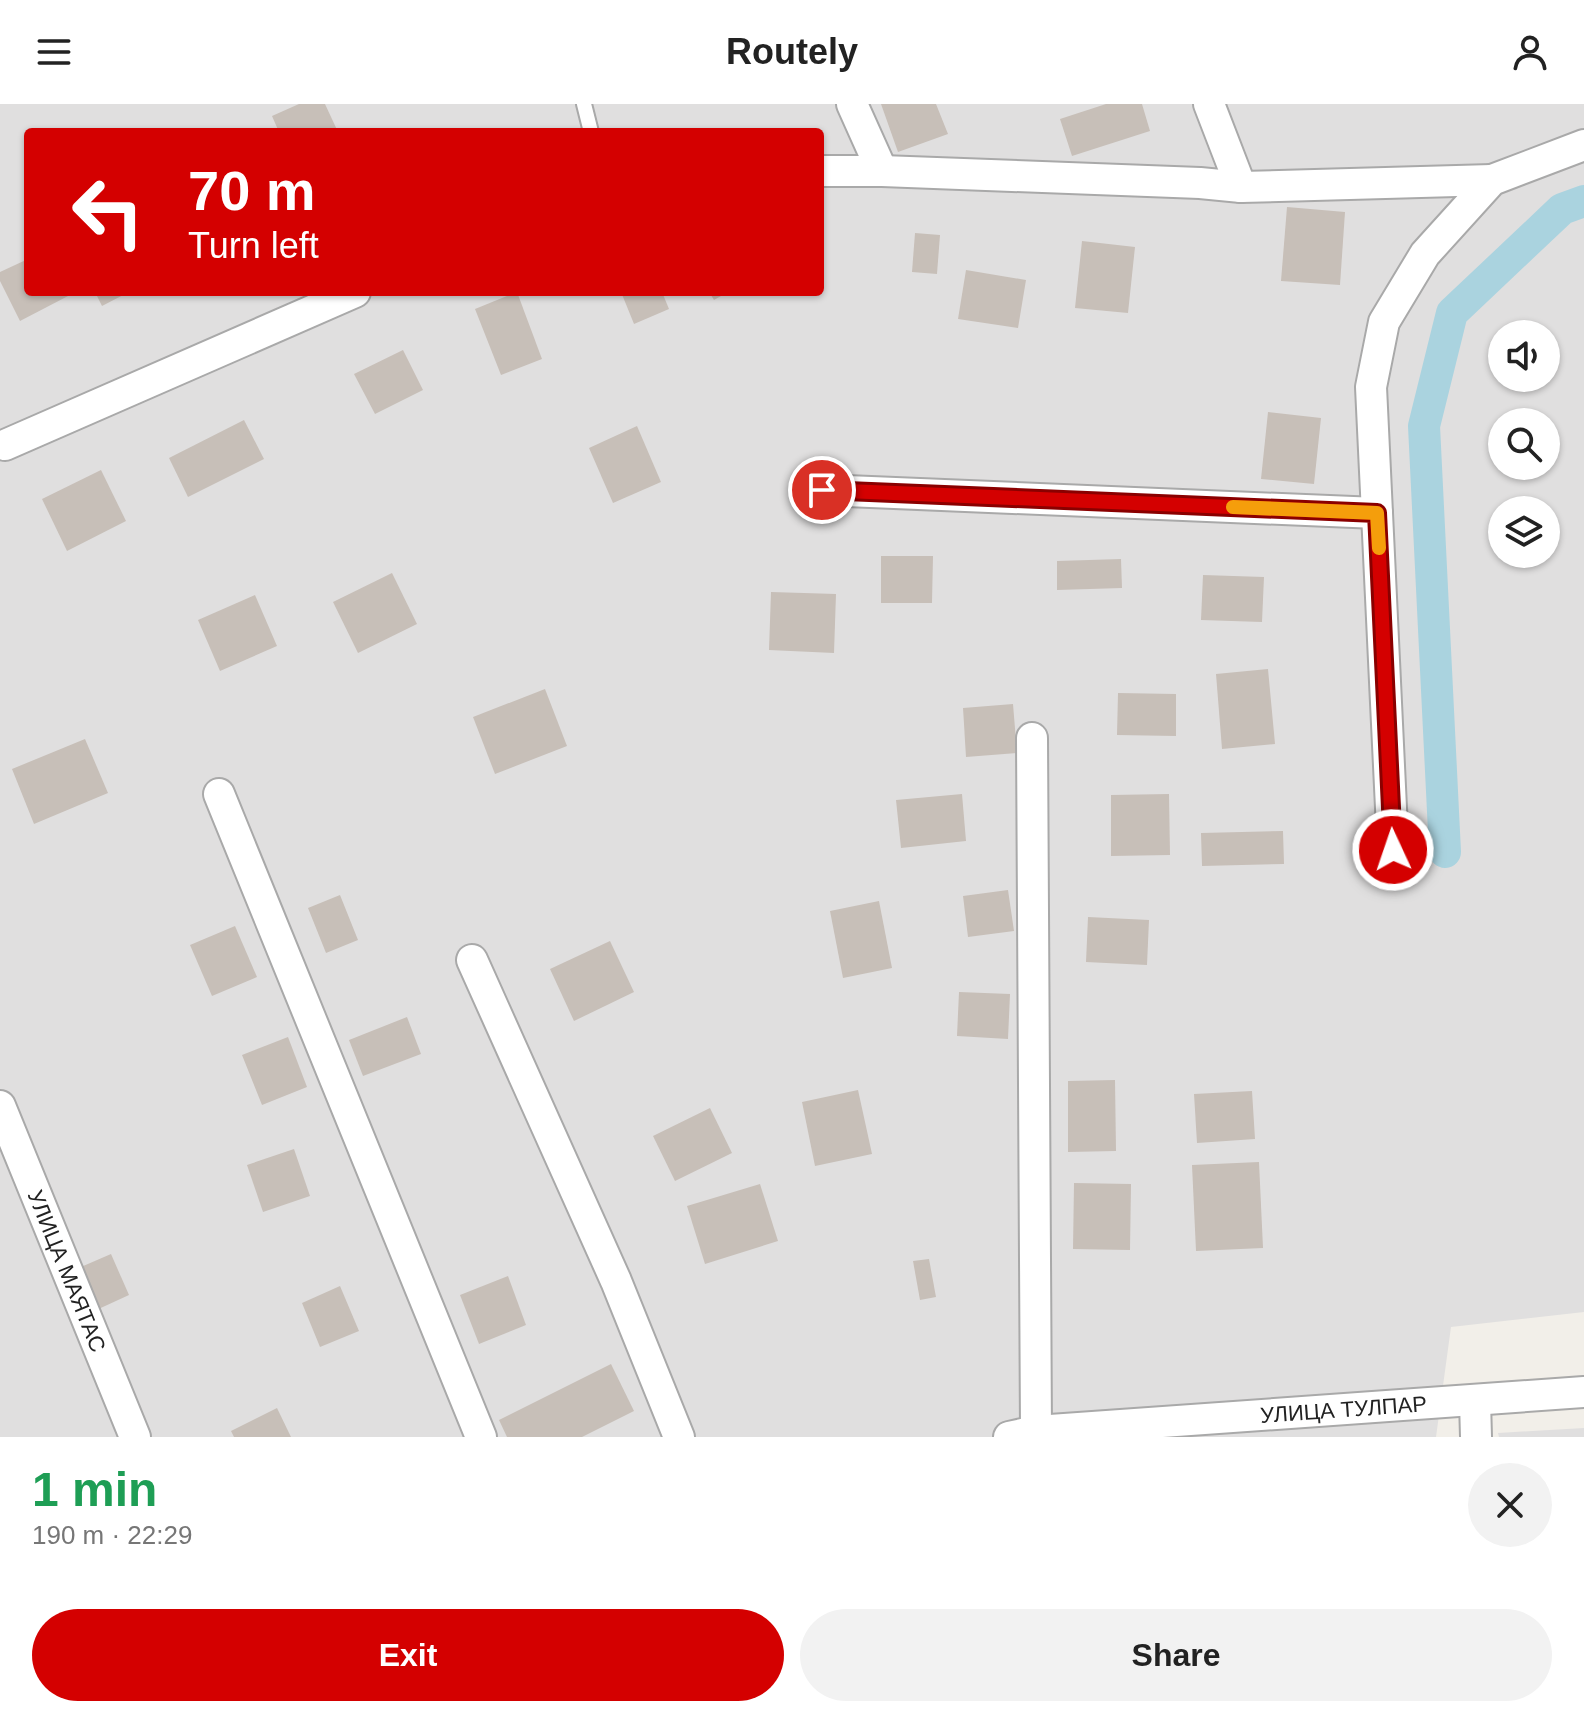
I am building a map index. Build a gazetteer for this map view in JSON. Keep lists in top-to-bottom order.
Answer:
{
  "streets": {
    "street": ["УЛИЦА МАЯТАС", "УЛИЦА ТУЛПАР"]
  },
  "page": {
    "header": "Routely",
    "turn": ["70 m", "Turn left"],
    "heading": ["1 min", "190 m · 22:29"],
    "buttons": ["Exit", "Share"]
  }
}
